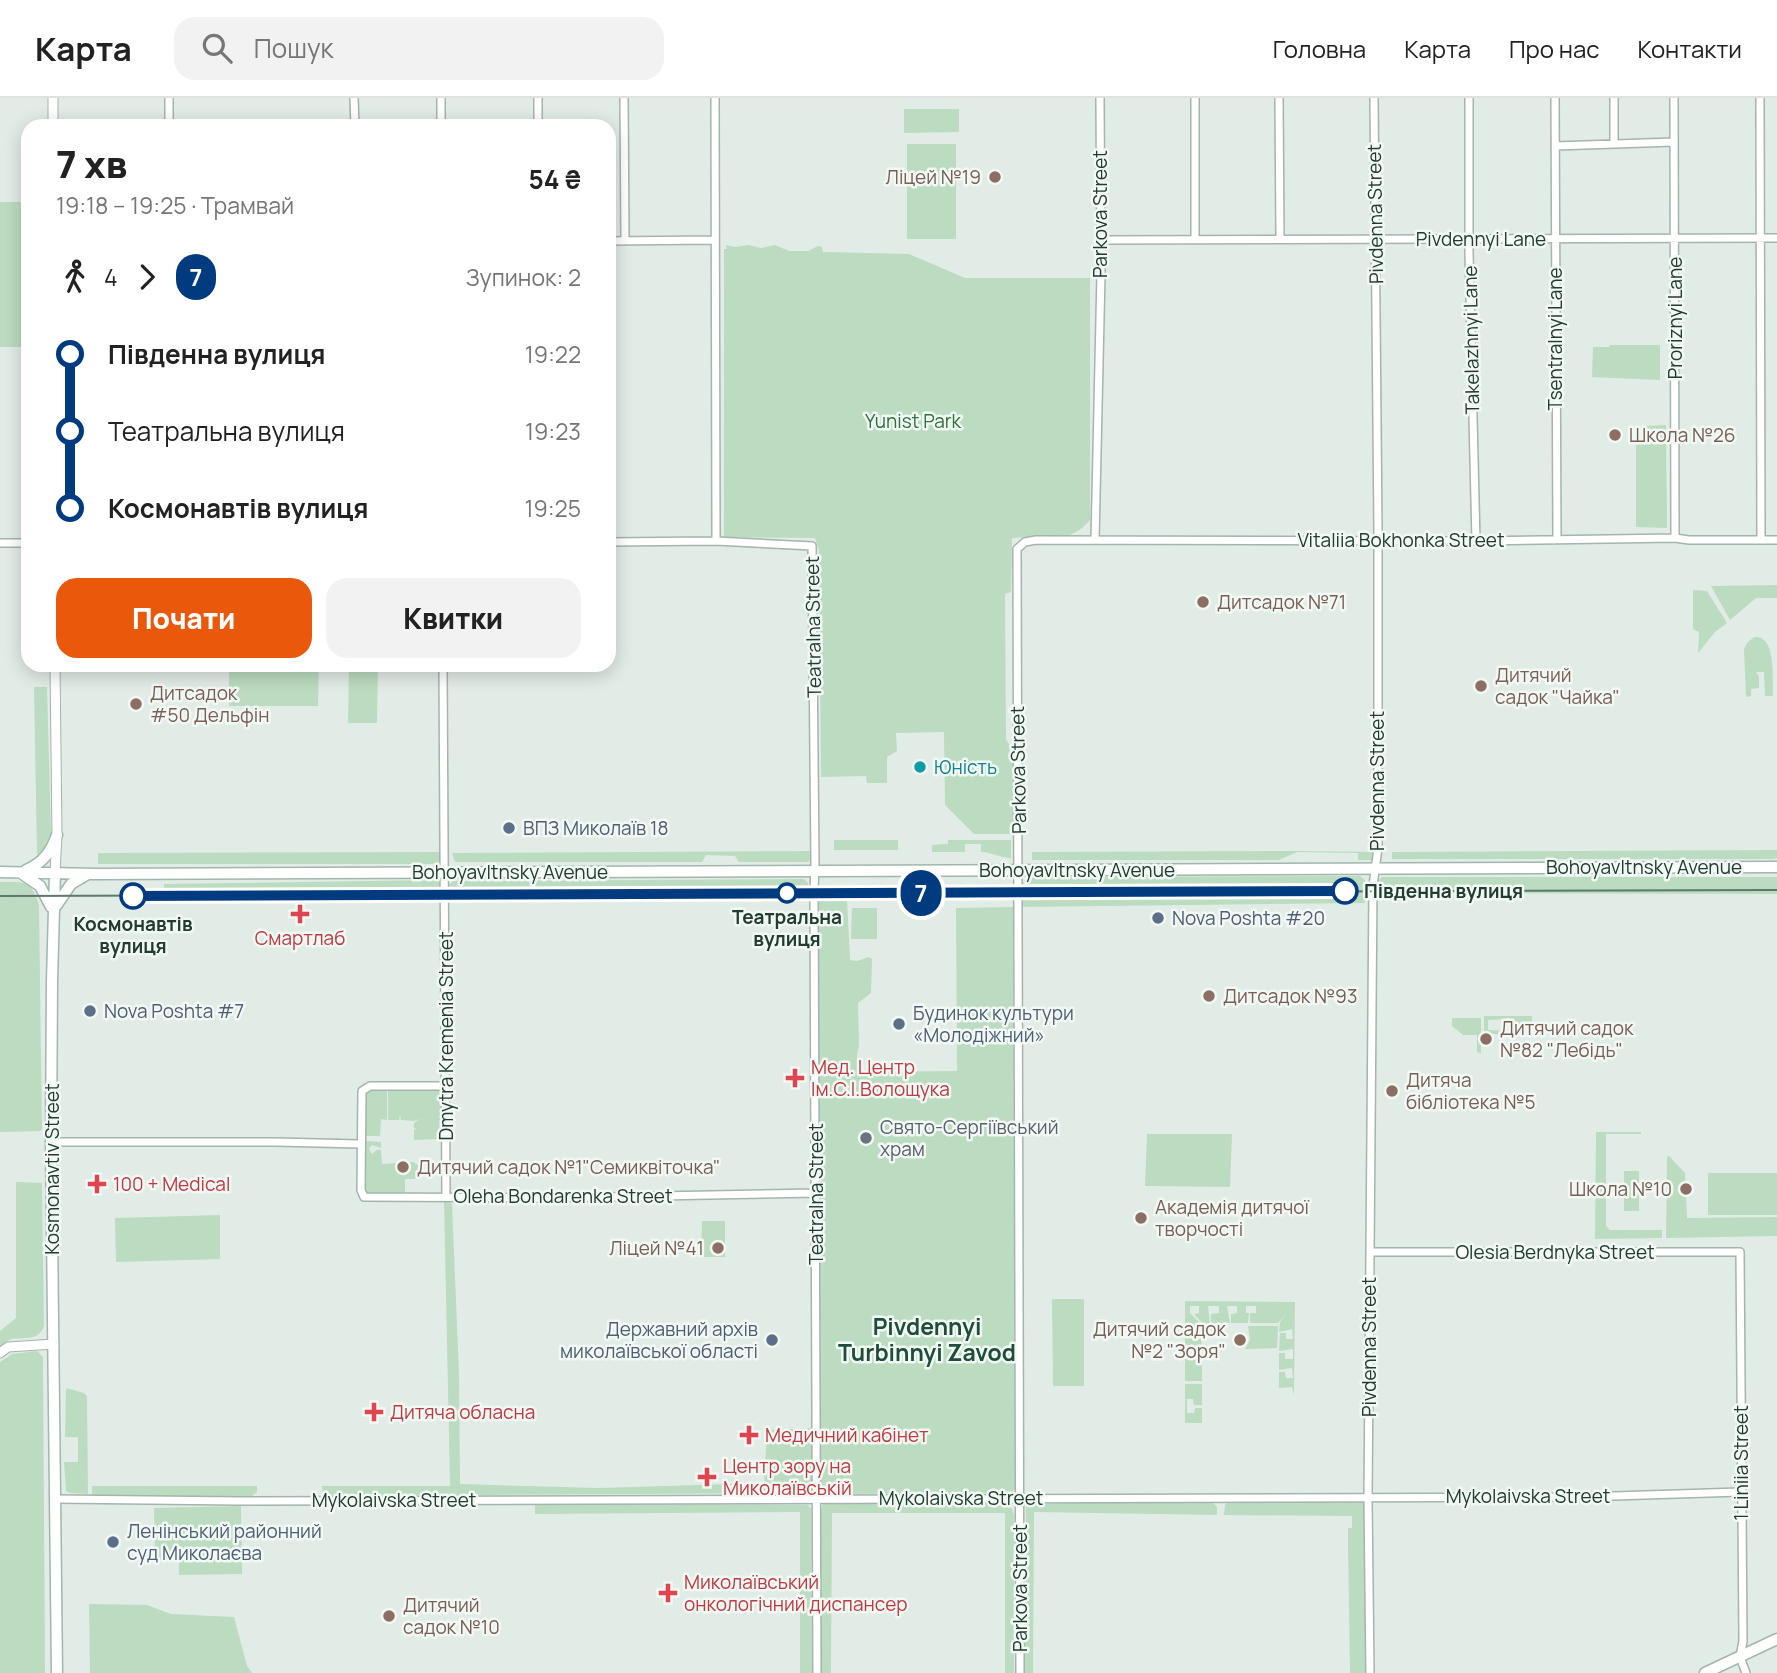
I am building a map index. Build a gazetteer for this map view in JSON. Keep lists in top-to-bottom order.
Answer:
{
  "streets": {
    "main road": ["Bohoyavltnsky Avenue", "Kosmonavtiv Street"],
    "street": [
      "Parkova Street",
      "Pivdenna Street",
      "Pivdennyi Lane",
      "Proriznyi Lane",
      "Tsentralnyi Lane",
      "Takelazhnyi Lane",
      "Vitaliia Bokhonka Street",
      "Teatralna Street",
      "Dmytra Kremenia Street",
      "Oleha Bondarenka Street",
      "Olesia Berdnyka Street",
      "1 Liniia Street",
      "Mykolaivska Street"
    ]
  },
  "crossings": [
    ["Parkova Street", "Pivdennyi Lane"],
    ["Parkova Street", "Vitaliia Bokhonka Street"],
    ["Parkova Street", "Bohoyavltnsky Avenue"],
    ["Parkova Street", "Mykolaivska Street"],
    ["Pivdenna Street", "Pivdennyi Lane"],
    ["Pivdenna Street", "Vitaliia Bokhonka Street"],
    ["Pivdenna Street", "Bohoyavltnsky Avenue"],
    ["Pivdenna Street", "Olesia Berdnyka Street"],
    ["Pivdenna Street", "Mykolaivska Street"],
    ["Pivdennyi Lane", "Proriznyi Lane"],
    ["Pivdennyi Lane", "Tsentralnyi Lane"],
    ["Pivdennyi Lane", "Takelazhnyi Lane"],
    ["Proriznyi Lane", "Vitaliia Bokhonka Street"],
    ["Tsentralnyi Lane", "Vitaliia Bokhonka Street"],
    ["Takelazhnyi Lane", "Vitaliia Bokhonka Street"],
    ["Teatralna Street", "Bohoyavltnsky Avenue"],
    ["Teatralna Street", "Oleha Bondarenka Street"],
    ["Teatralna Street", "Mykolaivska Street"],
    ["Bohoyavltnsky Avenue", "Dmytra Kremenia Street"],
    ["Bohoyavltnsky Avenue", "Kosmonavtiv Street"],
    ["Dmytra Kremenia Street", "Oleha Bondarenka Street"],
    ["Kosmonavtiv Street", "Mykolaivska Street"],
    ["Olesia Berdnyka Street", "1 Liniia Street"],
    ["1 Liniia Street", "Mykolaivska Street"]
  ],
  "districts": ["Pivdennyi Turbinnyi Zavod"],
  "parks": ["Yunist Park"],
  "places": {
    "other": [
      "Ліцей №19",
      "Школа №26",
      "Дитсадок №71",
      "Дитячий садок \"Чайка\"",
      "Дитсадок #50 Дельфін",
      "Юність",
      "ВПЗ Миколаїв 18",
      "Південна вулиця",
      "Театральна вулиця",
      "Космонавтів вулиця",
      "Nova Poshta #20",
      "Дитсадок №93",
      "Nova Poshta #7",
      "Будинок культури «Молодіжний»",
      "Дитячий садок №82 \"Лебідь\"",
      "Дитяча бібліотека №5",
      "Свято-Сергіївський храм",
      "Дитячий садок №1\"Семиквіточка\"",
      "Школа №10",
      "Академія дитячої творчості",
      "Ліцей №41",
      "Державний архів миколаївської області",
      "Дитячий садок №2 \"Зоря\"",
      "Ленінський районний суд Миколаєва",
      "Дитячий садок №10"
    ],
    "health": [
      "Смартлаб",
      "Мед. Центр Ім.С.І.Волощука",
      "100 + Medical",
      "Дитяча обласна",
      "Медичний кабінет",
      "Центр зору на Миколаївській",
      "Миколаївський онкологічний диспансер"
    ]
  },
  "lines": ["tram line 7"],
  "page": {
    "header": "Карта",
    "search": "Пошук",
    "nav": [
      "Головна",
      "Карта",
      "Про нас",
      "Контакти"
    ],
    "on_map": "7",
    "heading": ["7 хв", "19:18 – 19:25 · Трамвай", "54 ₴"],
    "legs": ["4", "7", "Зупинок: 2"],
    "list": [
      {
        "name": "Південна вулиця",
        "value": "19:22"
      },
      {
        "name": "Театральна вулиця",
        "value": "19:23"
      },
      {
        "name": "Космонавтів вулиця",
        "value": "19:25"
      }
    ],
    "buttons": ["Почати", "Квитки"]
  }
}
